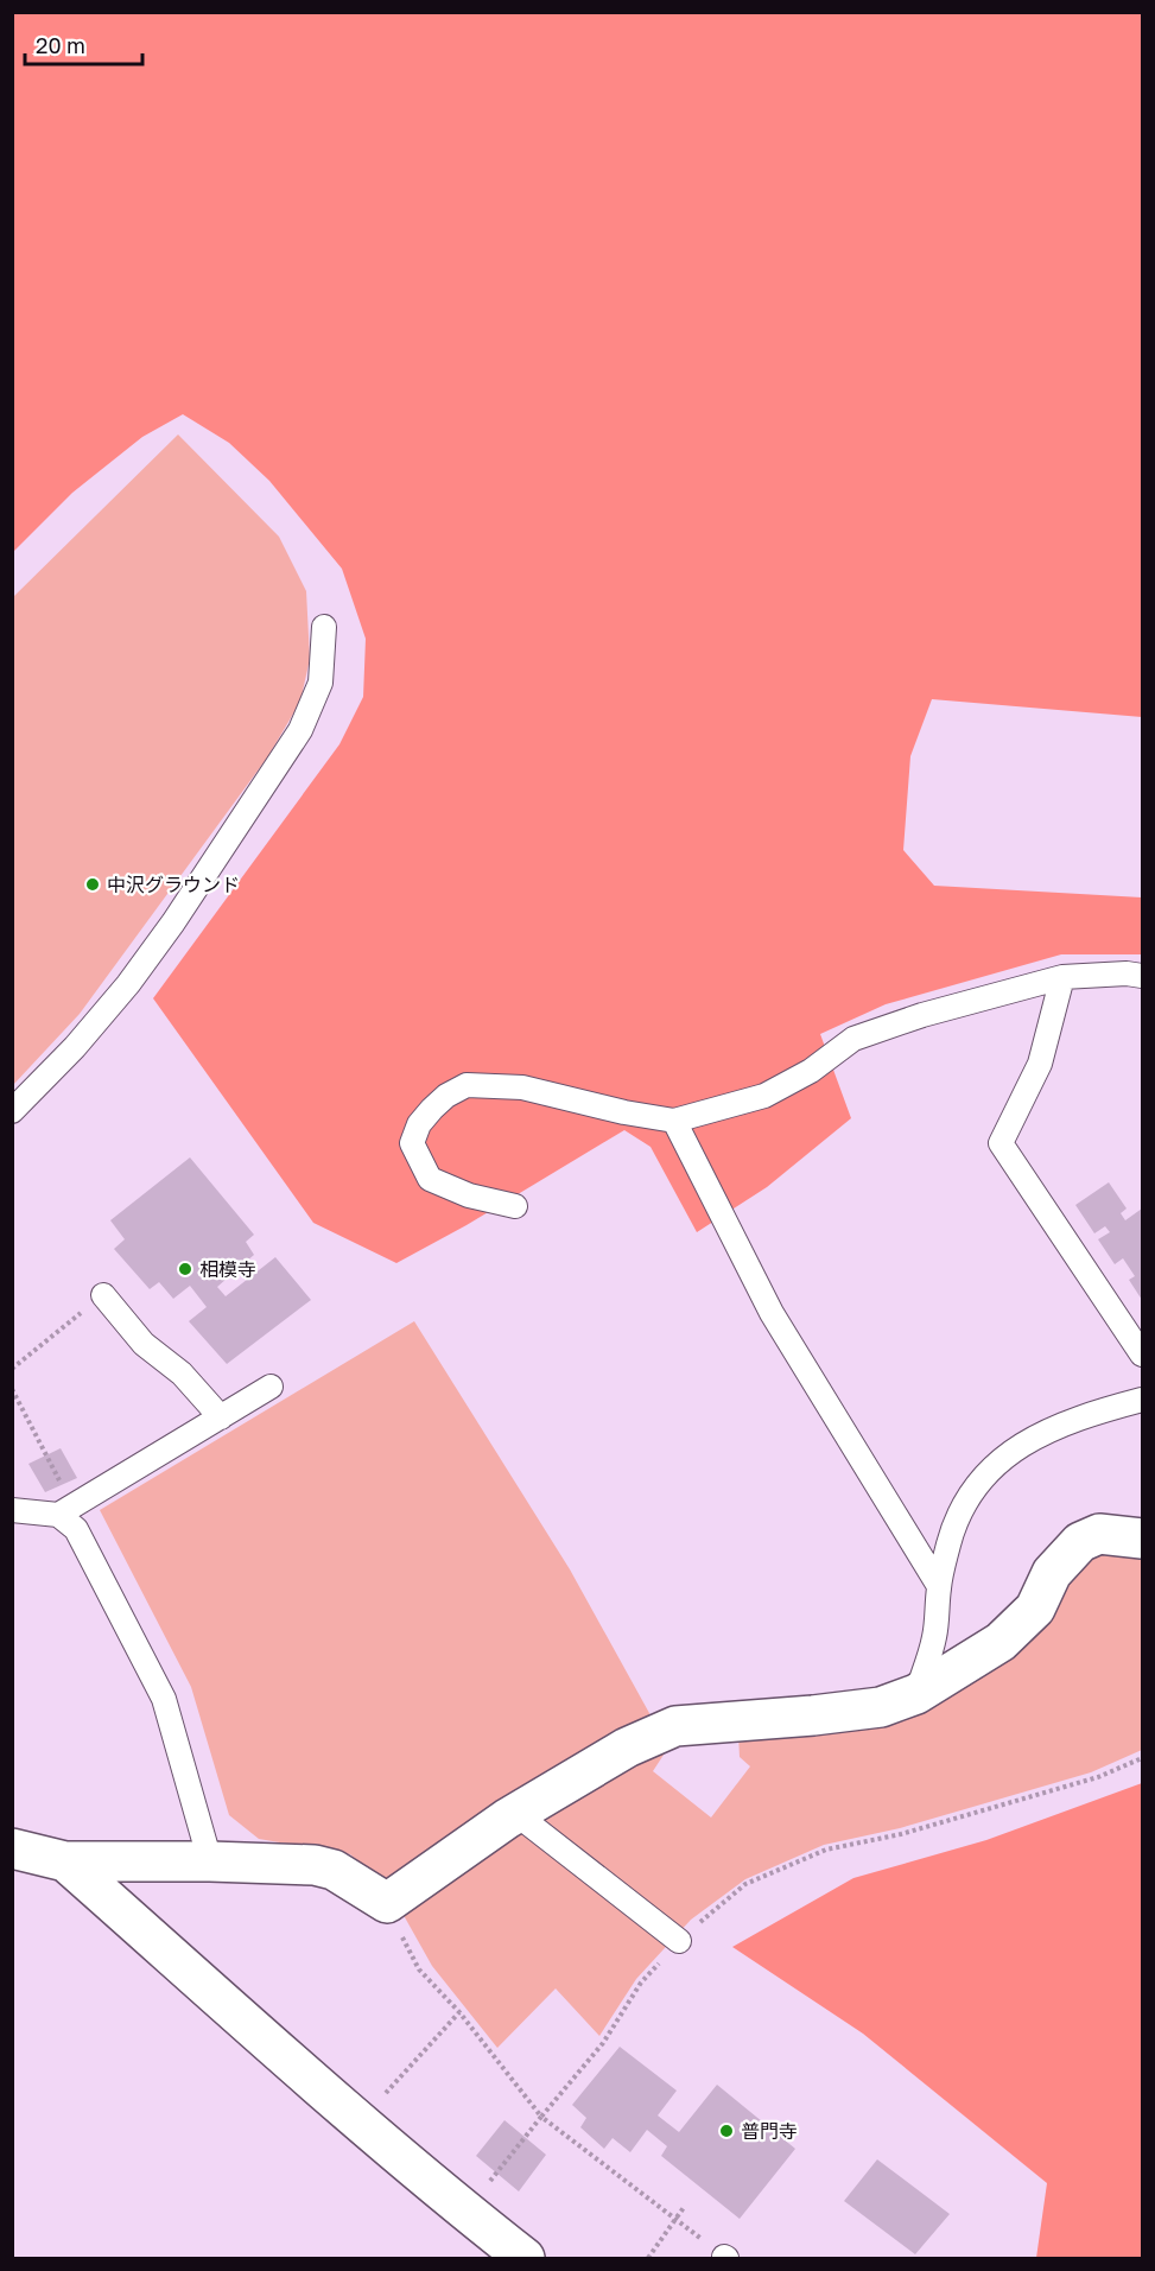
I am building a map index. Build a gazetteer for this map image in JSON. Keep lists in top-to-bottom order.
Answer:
{
  "places": ["中沢グラウンド", "相模寺", "普門寺"],
  "scale_bar": "20 m"
}
